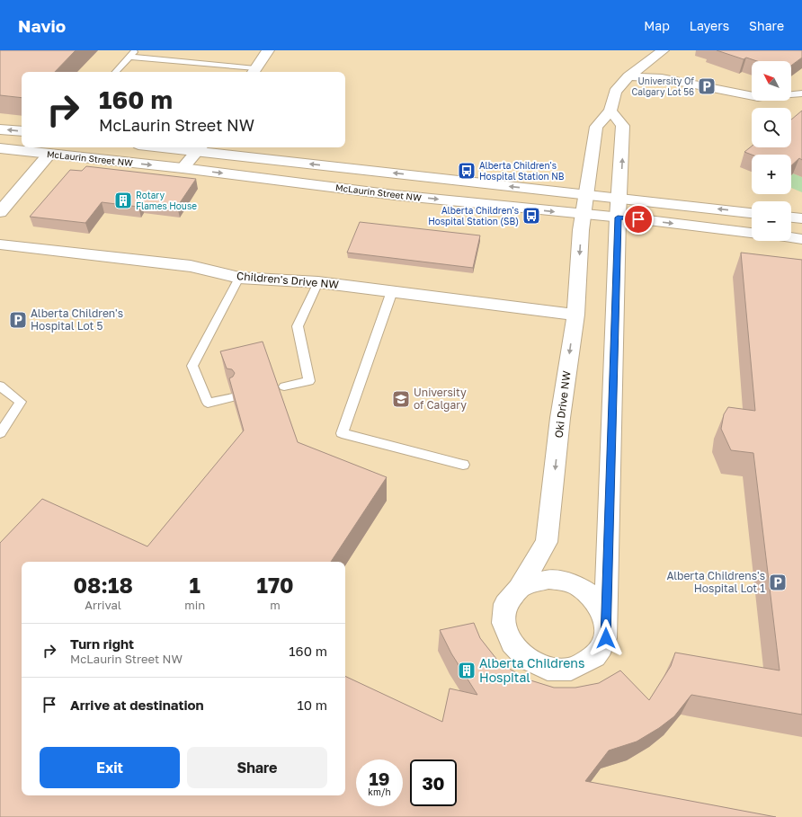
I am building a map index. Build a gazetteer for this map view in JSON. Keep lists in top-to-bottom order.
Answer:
{
  "streets": {
    "street": ["McLaurin Street NW", "Children's Drive NW", "Oki Drive NW"]
  },
  "crossings": [
    ["McLaurin Street NW", "Oki Drive NW"],
    ["Children's Drive NW", "Oki Drive NW"]
  ],
  "places": {
    "parking": ["University Of Calgary Lot 56", "Alberta Children's Hospital Lot 5", "Alberta Childrens's Hospital Lot 1"],
    "bus stop": ["Alberta Children's Hospital Station NB", "Alberta Children's Hospital Station (SB)"],
    "building": ["Rotary Flames House", "Alberta Childrens Hospital"],
    "school or university": ["University of Calgary"]
  },
  "north": "top left",
  "page": {
    "header": "Navio",
    "nav": ["Map", "Layers", "Share"],
    "map_buttons": ["+", "−"],
    "turn": ["160 m", "McLaurin Street NW"],
    "eta": [
      "08:18",
      "Arrival",
      "1",
      "min",
      "170",
      "m"
    ],
    "list": [
      {
        "name": "Turn right",
        "note": "McLaurin Street NW",
        "value": "160 m"
      },
      {
        "name": "Arrive at destination",
        "value": "10 m"
      }
    ],
    "buttons": ["Exit", "Share"],
    "speed": "19 km/h",
    "limit": "30"
  }
}
